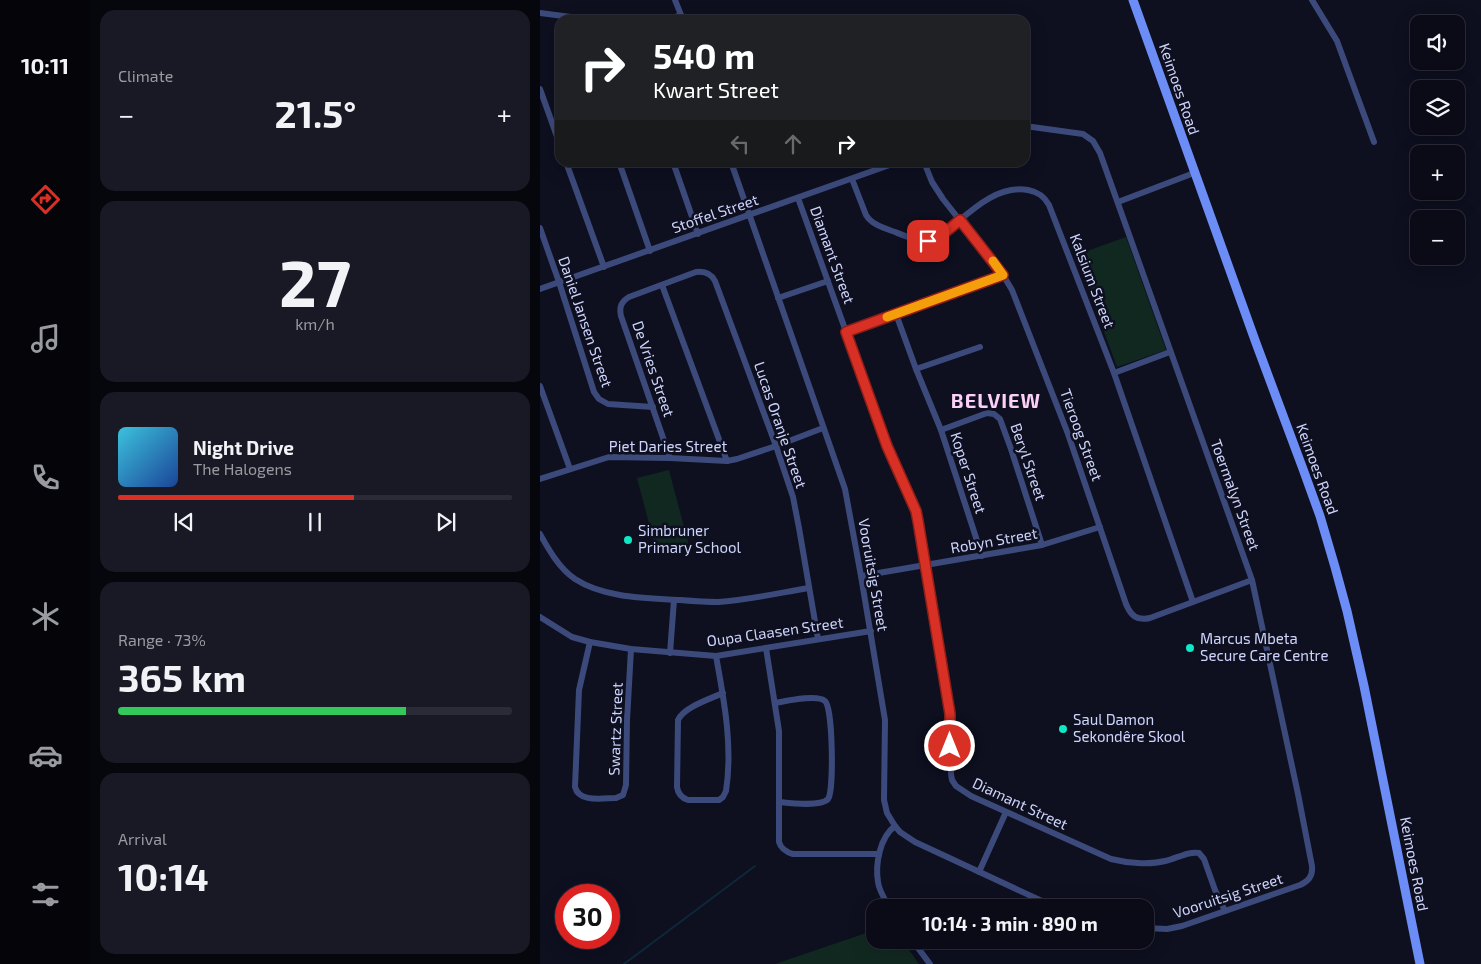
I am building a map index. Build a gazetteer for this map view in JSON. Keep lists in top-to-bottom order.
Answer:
{
  "streets": {
    "street": [
      "Keimoes Road",
      "Stoffel Street",
      "Diamant Street",
      "Kalsium Street",
      "Daniel Jansen Street",
      "De Vries Street",
      "Lucas Oranje Street",
      "Tieroog Street",
      "Piet Daries Street",
      "Beryl Street",
      "Koper Street",
      "Toermalyn Street",
      "Robyn Street",
      "Vooruitsig Street",
      "Oupa Claasen Street",
      "Swartz Street"
    ]
  },
  "crossings": [
    ["Stoffel Street", "Diamant Street"],
    ["Stoffel Street", "Kalsium Street"],
    ["Stoffel Street", "Daniel Jansen Street"],
    ["Stoffel Street", "Vooruitsig Street"],
    ["Diamant Street", "Robyn Street"],
    ["Diamant Street", "Vooruitsig Street"],
    ["Kalsium Street", "Tieroog Street"],
    ["Daniel Jansen Street", "De Vries Street"],
    ["De Vries Street", "Lucas Oranje Street"],
    ["De Vries Street", "Piet Daries Street"],
    ["Lucas Oranje Street", "Piet Daries Street"],
    ["Lucas Oranje Street", "Oupa Claasen Street"],
    ["Tieroog Street", "Toermalyn Street"],
    ["Tieroog Street", "Robyn Street"],
    ["Piet Daries Street", "Vooruitsig Street"],
    ["Beryl Street", "Koper Street"],
    ["Beryl Street", "Robyn Street"],
    ["Koper Street", "Robyn Street"],
    ["Toermalyn Street", "Vooruitsig Street"],
    ["Robyn Street", "Vooruitsig Street"],
    ["Vooruitsig Street", "Oupa Claasen Street"],
    ["Oupa Claasen Street", "Swartz Street"]
  ],
  "districts": ["BELVIEW"],
  "places": ["Simbruner Primary School", "Marcus Mbeta Secure Care Centre", "Saul Damon Sekondêre Skool"],
  "page": {
    "tabs": "10:11",
    "tile": [
      "Climate",
      ["27", "km/h"],
      ["Range · 73%", "365 km"],
      ["Arrival", "10:14"]
    ],
    "map_buttons": ["+", "−"],
    "turn": ["540 m", "Kwart Street"],
    "heat": ["−", "21.5°", "+"],
    "song": ["Night Drive", "The Halogens"],
    "limit": "30",
    "trip": "10:14 · 3 min · 890 m"
  }
}
